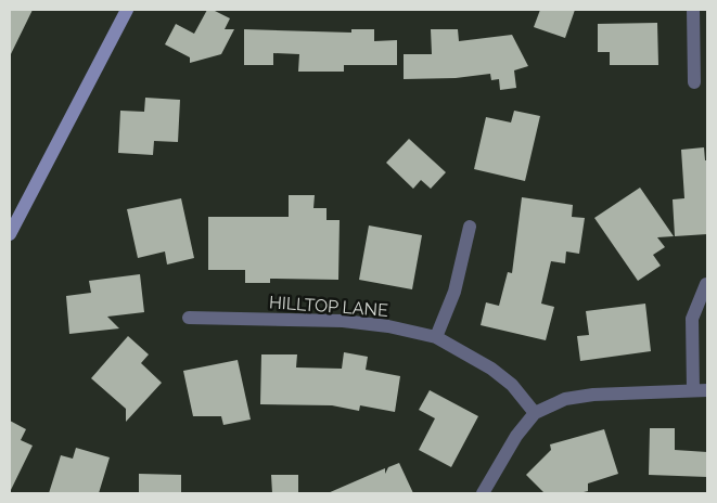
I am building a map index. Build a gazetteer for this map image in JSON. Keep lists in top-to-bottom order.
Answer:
{
  "streets": {
    "street": ["HILLTOP LANE"]
  }
}
